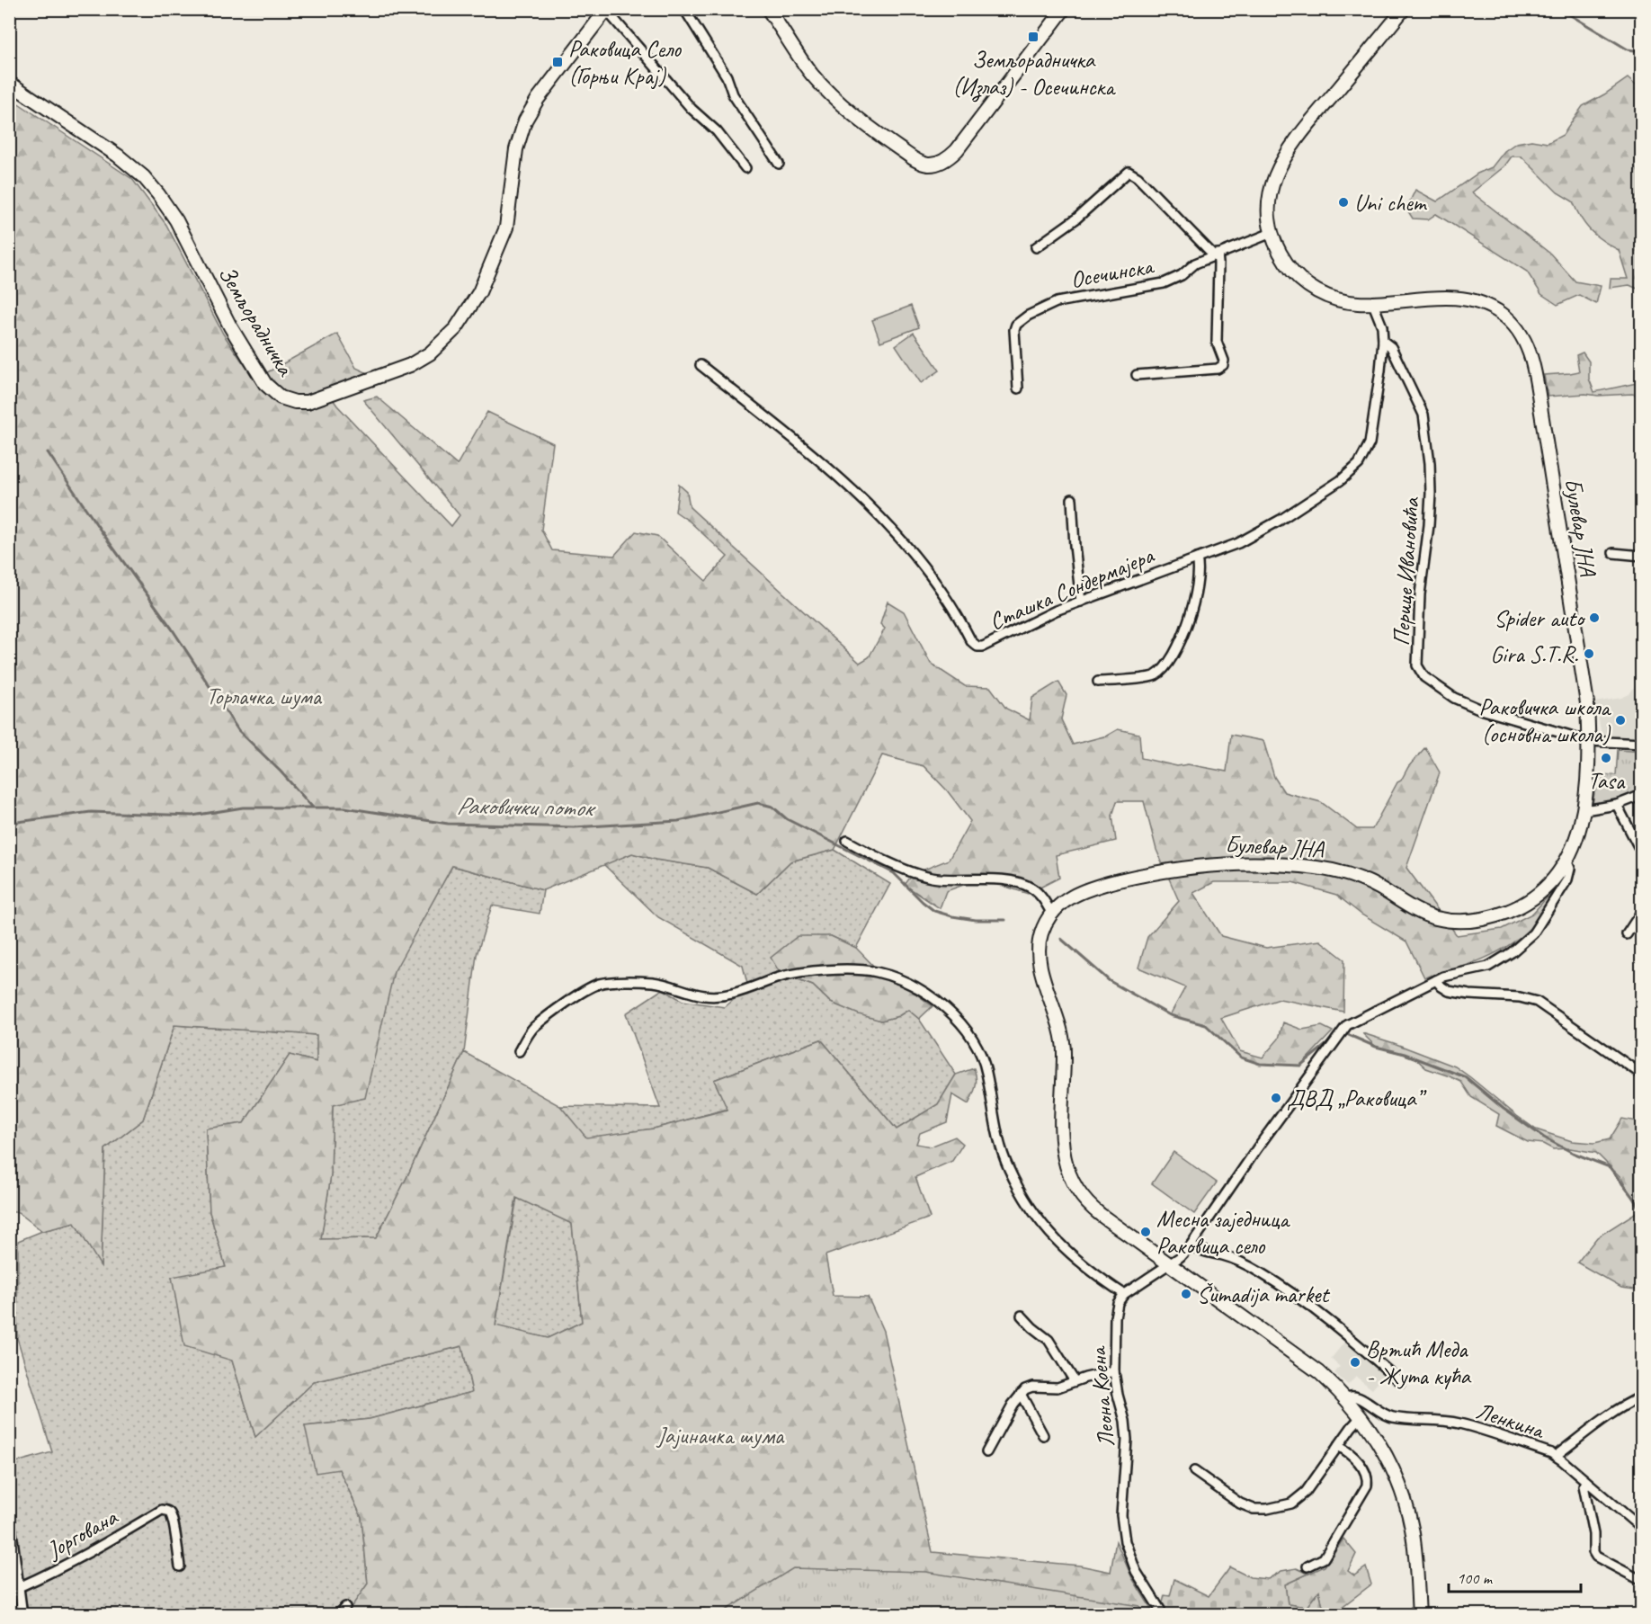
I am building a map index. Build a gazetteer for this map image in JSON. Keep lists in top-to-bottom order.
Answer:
{
  "streets": {
    "main road": ["Земљорадничка", "Булевар ЈНА"],
    "street": [
      "Осечинска",
      "Перице Ивановића",
      "Сташка Сондермајера",
      "Леона Коена",
      "Ленкина",
      "Јоргована"
    ]
  },
  "crossings": [
    ["Осечинска", "Булевар ЈНА"],
    ["Булевар ЈНА", "Перице Ивановића"],
    ["Булевар ЈНА", "Ленкина"],
    ["Перице Ивановића", "Сташка Сондермајера"]
  ],
  "water": ["Раковички поток"],
  "parks": ["Торлачка шума", "Јајиначка шума"],
  "places": {
    "transit": ["Земљорадничка (Излаз) - Осечинска", "Раковица Село (Горњи Крај)"],
    "other": [
      "Uni chem",
      "Spider auto",
      "Gira S.T.R.",
      "Раковичка школа (основна школа)",
      "Tasa",
      "ДВД „Раковица”",
      "Месна заједница Раковица село",
      "Šumadija market",
      "Вртић Меда - Жута кућа"
    ]
  },
  "scale_bar": "100 m"
}
